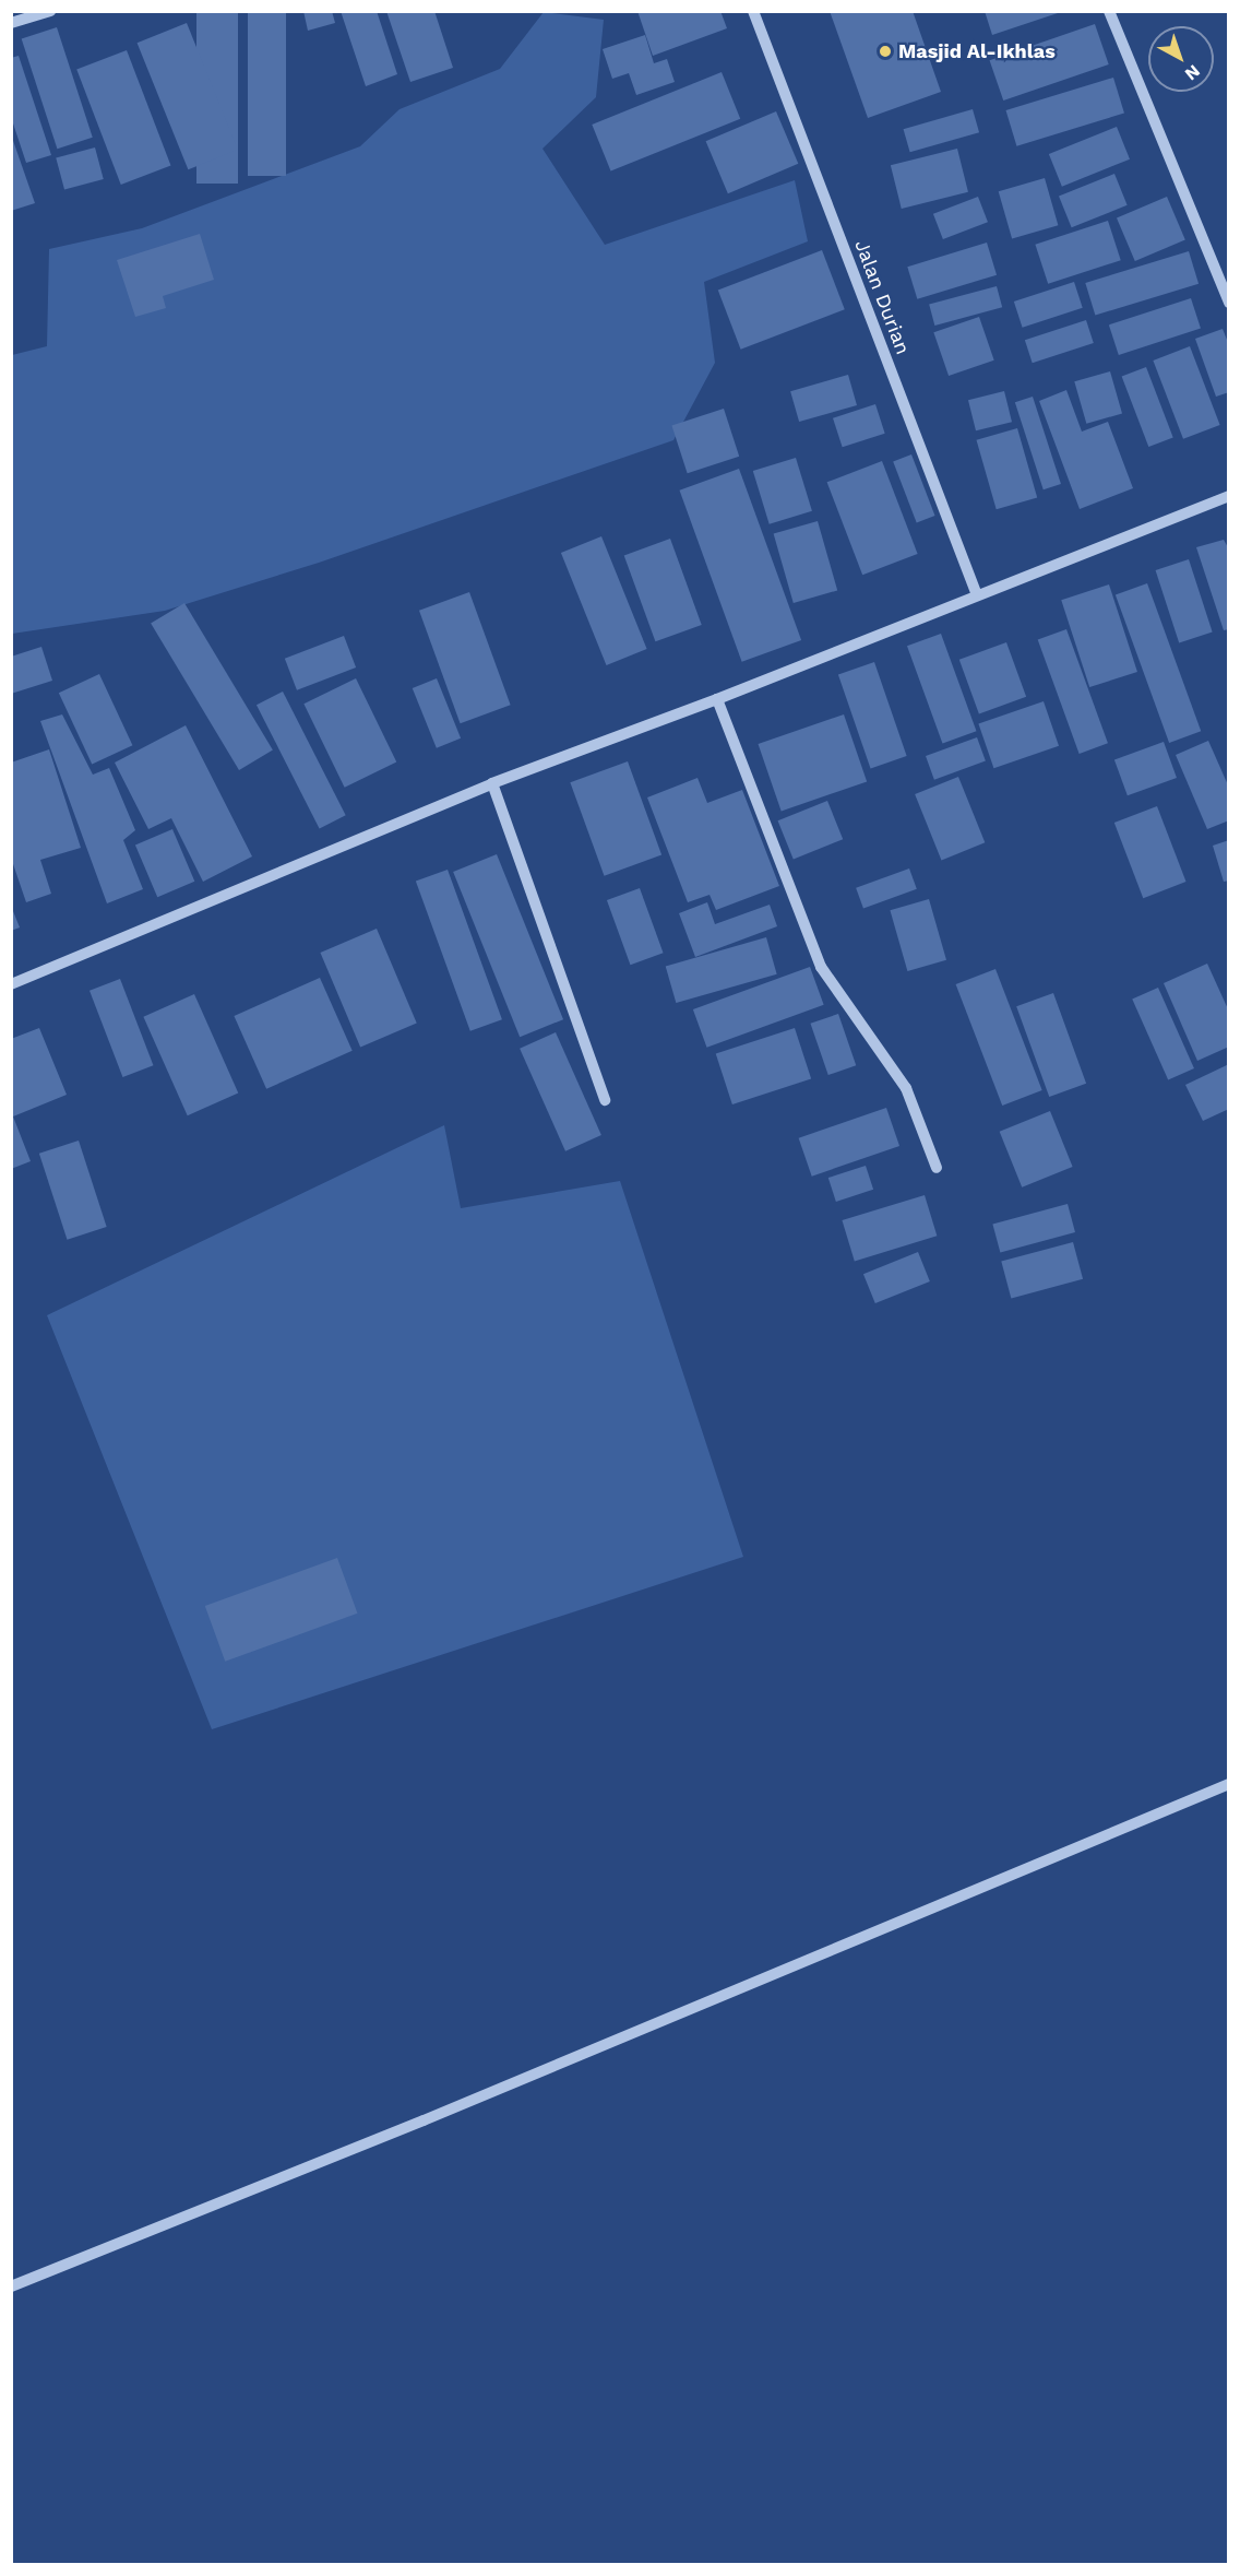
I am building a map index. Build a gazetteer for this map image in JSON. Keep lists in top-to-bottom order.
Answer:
{
  "streets": {
    "street": ["Jalan Durian"]
  },
  "places": ["Masjid Al-Ikhlas"],
  "north": "bottom right"
}
